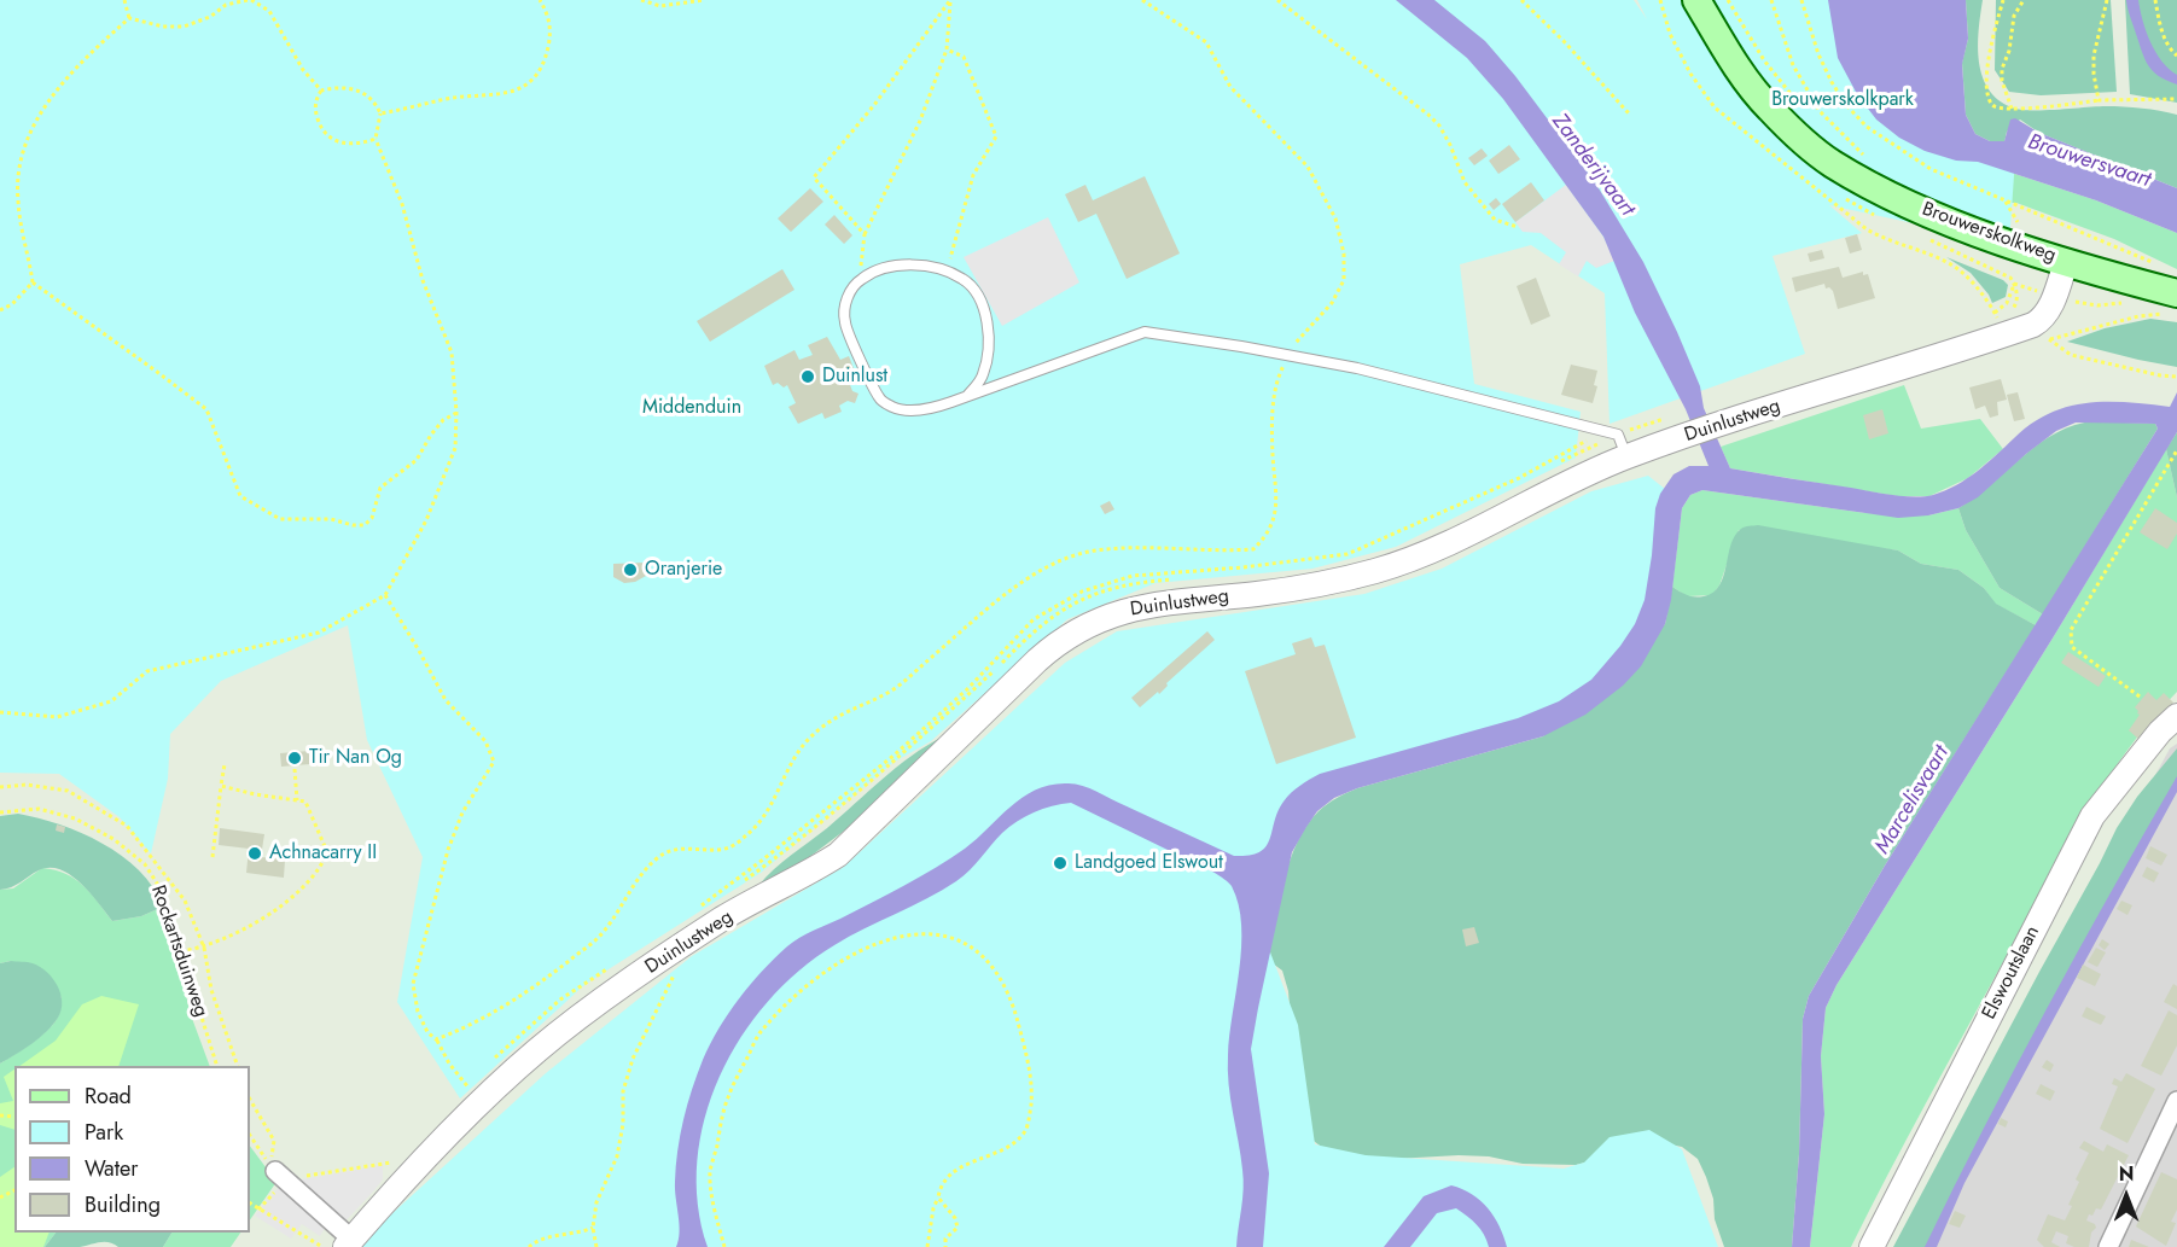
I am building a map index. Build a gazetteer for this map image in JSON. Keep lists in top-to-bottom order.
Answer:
{
  "streets": {
    "main road": ["Brouwerskolkweg"],
    "street": ["Duinlustweg", "Elswoutslaan"],
    "path": ["Rockartsduinweg"]
  },
  "water": ["Brouwersvaart", "Zanderijvaart", "Marcelisvaart"],
  "parks": ["Brouwerskolkpark", "Middenduin"],
  "places": [
    "Duinlust",
    "Oranjerie",
    "Tir Nan Og",
    "Achnacarry II",
    "Landgoed Elswout"
  ],
  "legend": [
    "Road",
    "Park",
    "Water",
    "Building"
  ],
  "north": "top"
}
